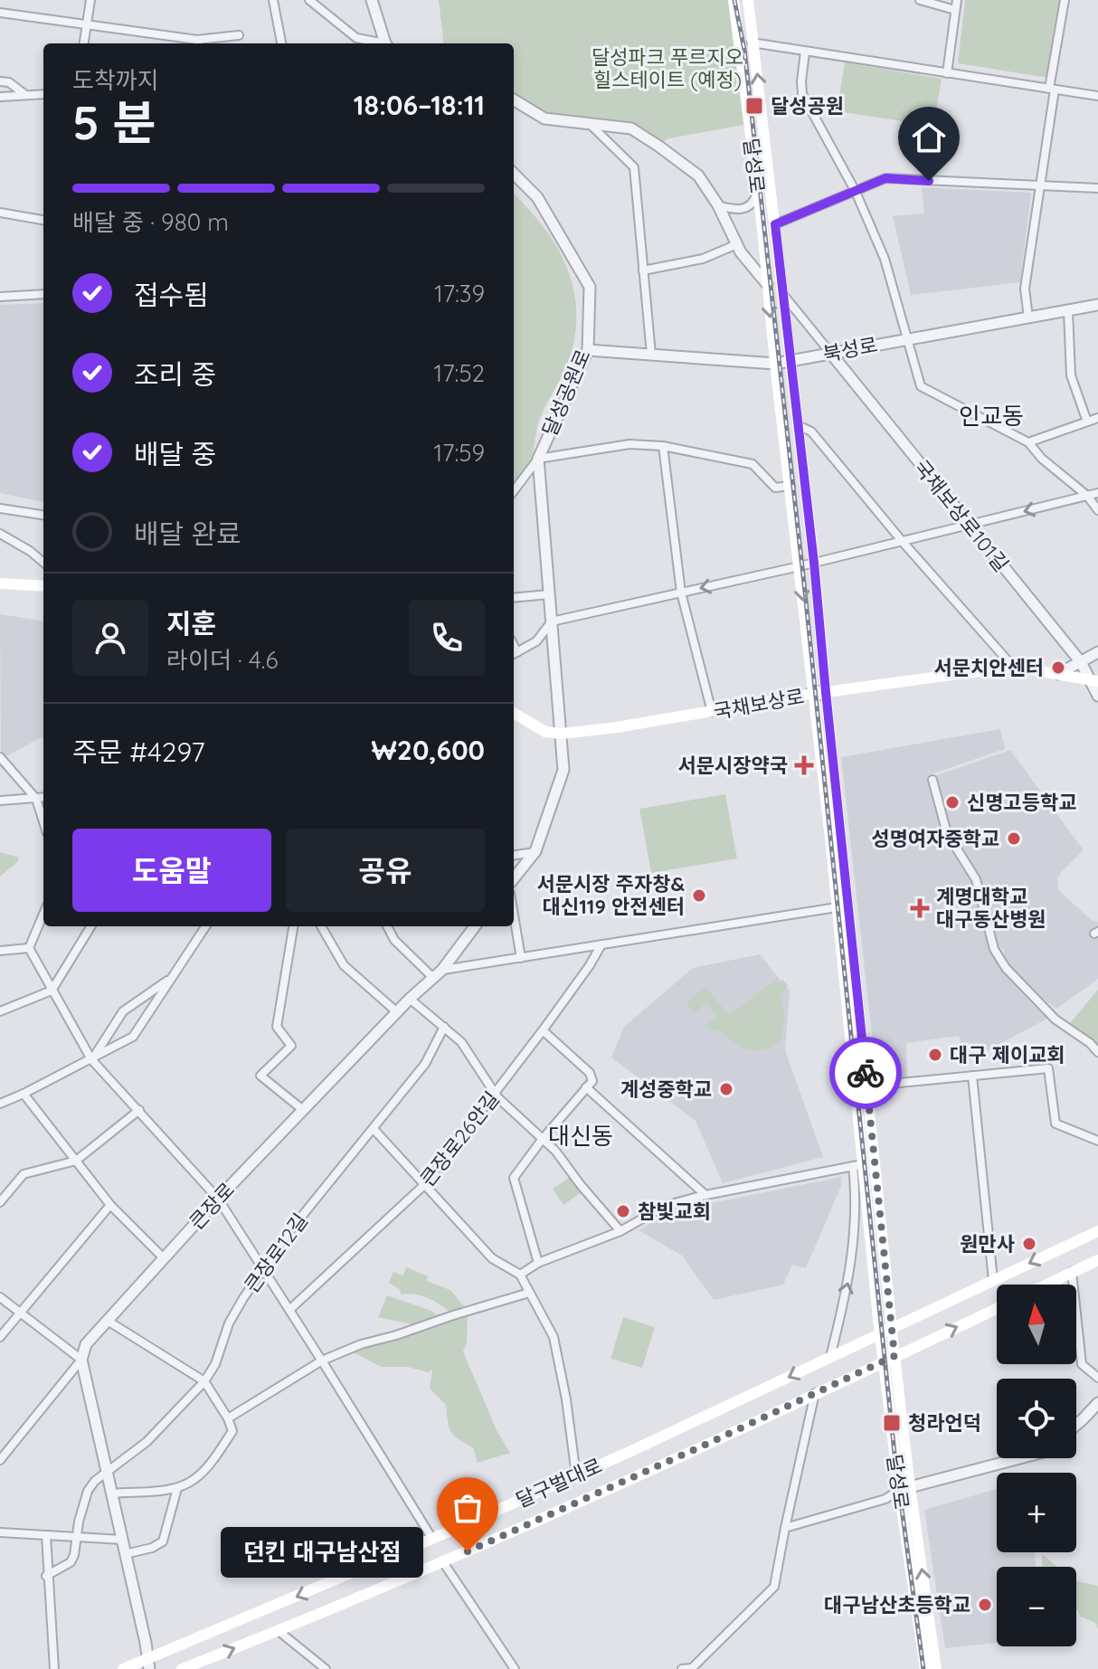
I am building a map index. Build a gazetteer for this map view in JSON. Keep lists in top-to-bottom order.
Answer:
{
  "streets": {
    "main road": ["달성로", "국채보상로", "달구벌대로"],
    "street": [
      "북성로",
      "달성공원로",
      "국채보상로101길",
      "큰장로26안길",
      "큰장로",
      "큰장로12길"
    ]
  },
  "crossings": [
    ["달성로", "북성로"],
    ["달성로", "국채보상로"],
    ["달성로", "달구벌대로"],
    ["북성로", "달성공원로"],
    ["북성로", "국채보상로101길"],
    ["달성공원로", "국채보상로"],
    ["국채보상로101길", "국채보상로"]
  ],
  "districts": ["인교동", "대신동"],
  "parks": ["달성파크 푸르지오 힐스테이트 (예정)"],
  "places": {
    "transit": ["달성공원", "청라언덕"],
    "other": [
      "서문치안센터",
      "신명고등학교",
      "성명여자중학교",
      "서문시장 주자창& 대신119 안전센터",
      "대구 제이교회",
      "계성중학교",
      "참빛교회",
      "원만사",
      "던킨 대구남산점",
      "대구남산초등학교"
    ],
    "health": ["서문시장약국", "계명대학교 대구동산병원"]
  },
  "north": "top",
  "page": {
    "heading": ["5 분", "도착까지", "18:06–18:11"],
    "panel": [
      "지훈",
      "라이더 · 4.6",
      "주문 #4297",
      "₩20,600"
    ],
    "bar": "배달 중 · 980 m",
    "list": [
      ["접수됨", "17:39"],
      ["조리 중", "17:52"],
      ["배달 중", "17:59"],
      "배달 완료"
    ],
    "buttons": ["도움말", "공유"],
    "map_buttons": ["+", "−"],
    "bubble": "던킨 대구남산점"
  }
}
